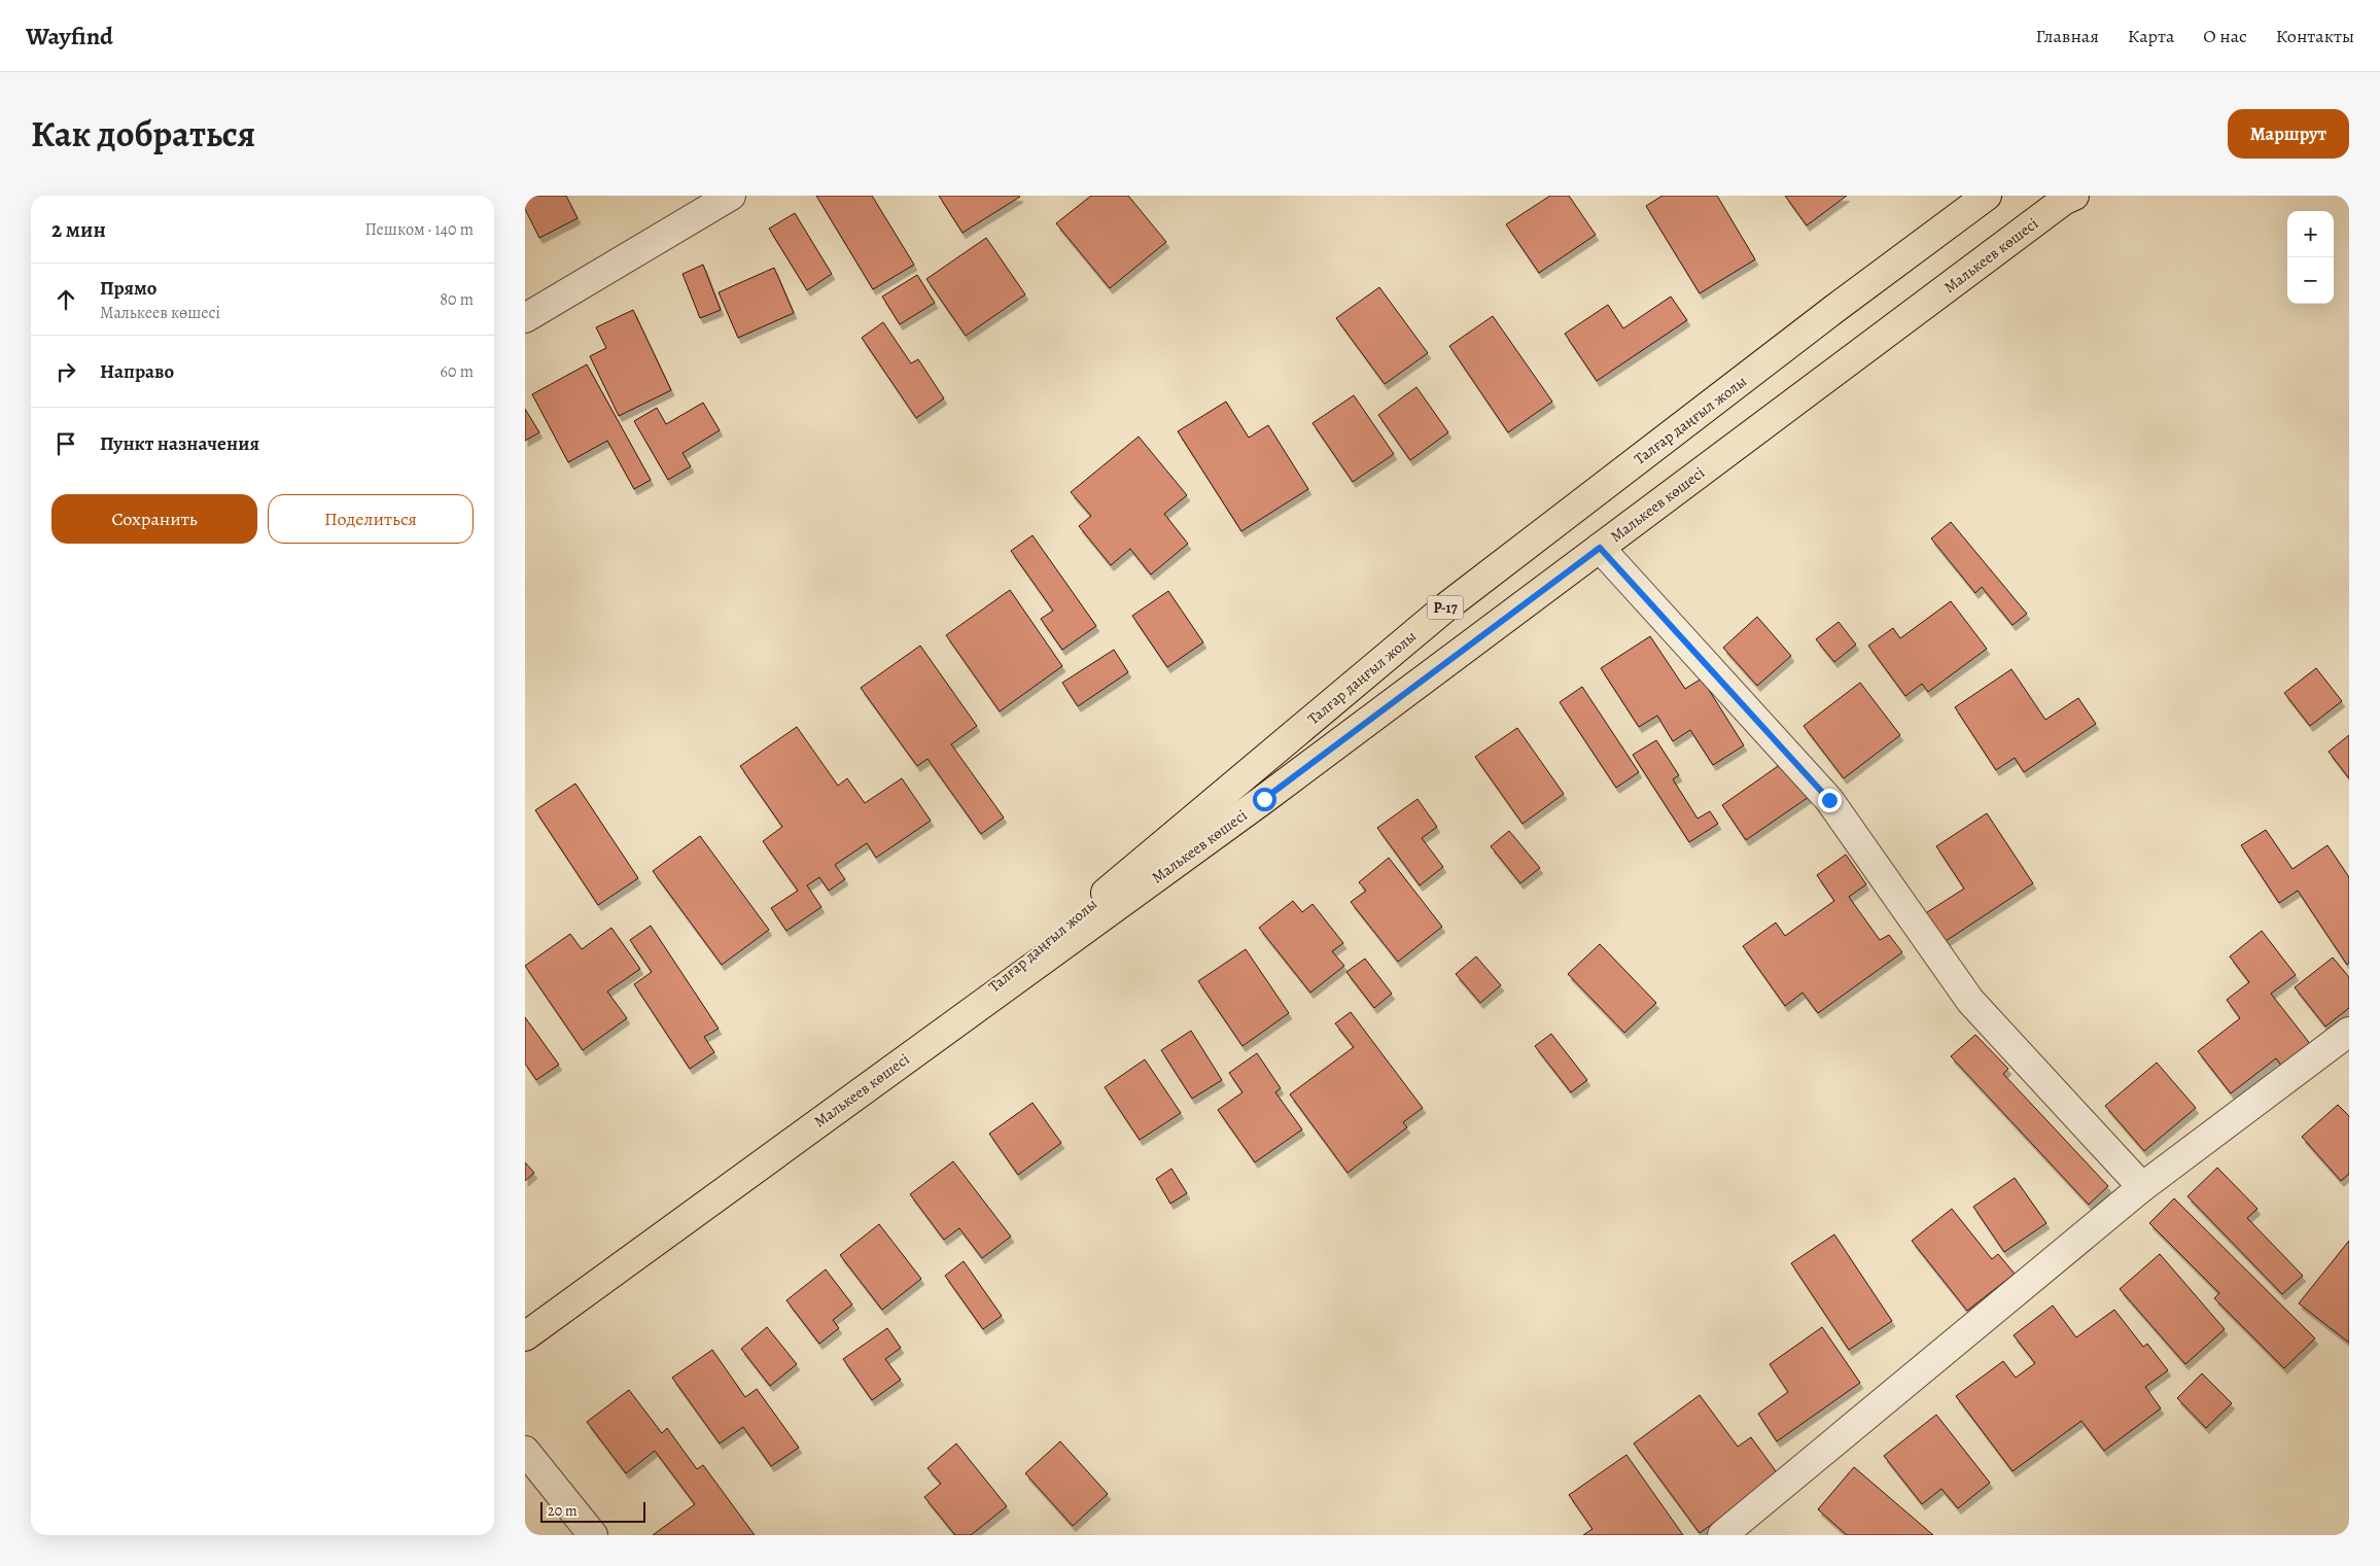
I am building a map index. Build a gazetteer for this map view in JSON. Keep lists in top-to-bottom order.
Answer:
{
  "streets": {
    "main road": ["Малькеев көшесі", "Талғар даңғыл жолы", "P-17"]
  },
  "crossings": [
    ["Малькеев көшесі", "Талғар даңғыл жолы"]
  ],
  "scale_bar": "20 m",
  "page": {
    "header": "Wayfind",
    "nav": [
      "Главная",
      "Карта",
      "О нас",
      "Контакты"
    ],
    "title": "Как добраться",
    "buttons": [
      "Маршрут",
      ["Сохранить", "Поделиться"]
    ],
    "heading": ["2 мин", "Пешком · 140 m"],
    "map_buttons": ["+", "−"],
    "list": [
      ["Прямо", "Малькеев көшесі", "80 m"],
      ["Направо", "60 m"],
      "Пункт назначения"
    ],
    "scale": "20 m"
  }
}
